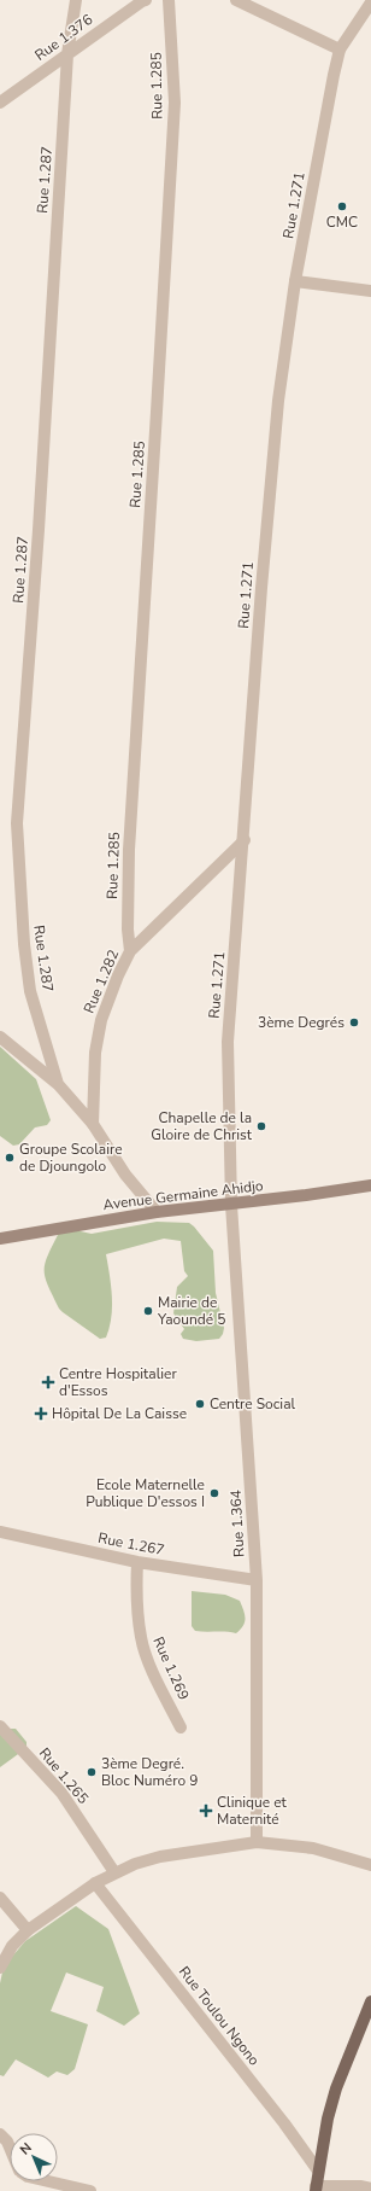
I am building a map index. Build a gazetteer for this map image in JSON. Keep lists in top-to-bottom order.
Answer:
{
  "streets": {
    "main road": ["Avenue Germaine Ahidjo"],
    "street": [
      "Rue 1.376",
      "Rue 1.285",
      "Rue 1.287",
      "Rue 1.271",
      "Rue 1.282",
      "Rue 1.364",
      "Rue 1.267",
      "Rue 1.269",
      "Rue 1.265",
      "Rue Toulou Ngono"
    ]
  },
  "crossings": [
    ["Rue 1.376", "Rue 1.287"],
    ["Rue 1.285", "Rue 1.282"],
    ["Rue 1.271", "Rue 1.282"],
    ["Rue 1.271", "Avenue Germaine Ahidjo"],
    ["Rue 1.271", "Rue 1.364"],
    ["Avenue Germaine Ahidjo", "Rue 1.364"],
    ["Rue 1.364", "Rue 1.267"],
    ["Rue 1.267", "Rue 1.269"]
  ],
  "places": {
    "other": [
      "CMC",
      "3ème Degrés",
      "Chapelle de la Gloire de Christ",
      "Groupe Scolaire de Djoungolo",
      "Mairie de Yaoundé 5",
      "Centre Social",
      "Ecole Maternelle Publique D'essos I",
      "3ème Degré. Bloc Numéro 9"
    ],
    "health": ["Centre Hospitalier d'Essos", "Hôpital De La Caisse", "Clinique et Maternité"]
  },
  "north": "top left"
}
